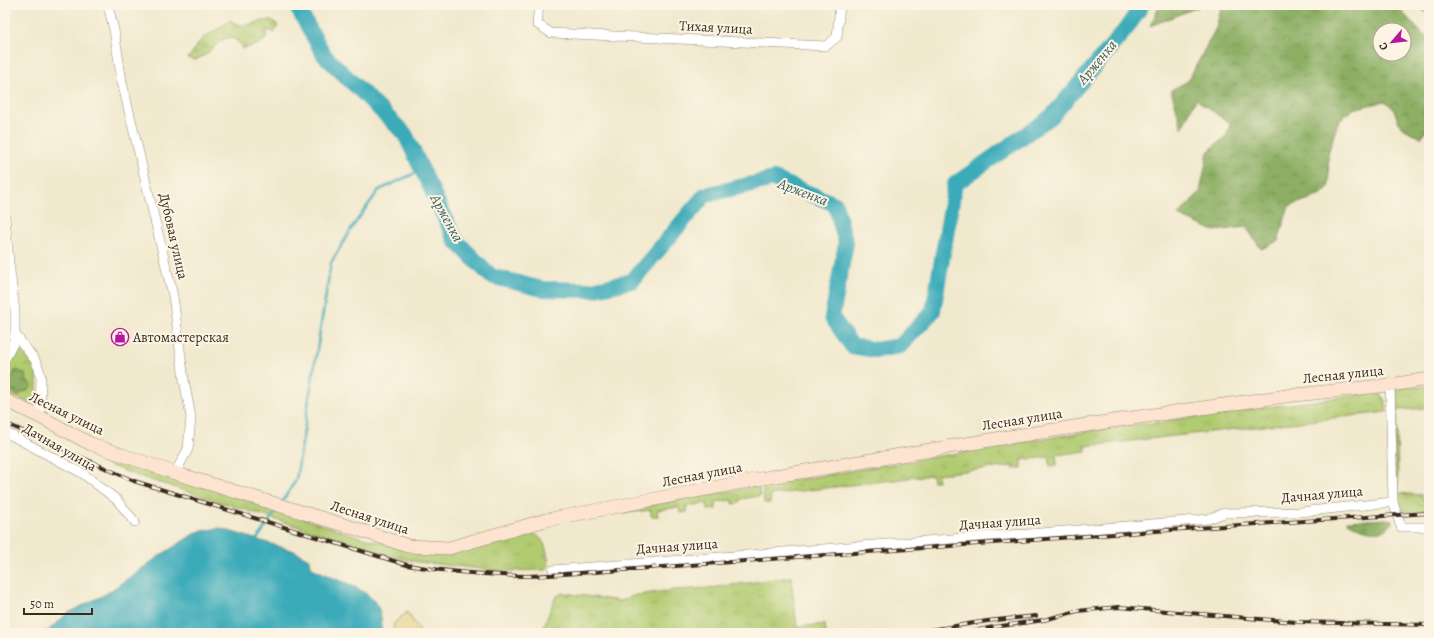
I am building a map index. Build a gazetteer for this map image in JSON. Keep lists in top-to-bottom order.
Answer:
{
  "streets": {
    "street": [
      "Тихая улица",
      "Дубовая улица",
      "Лесная улица",
      "Дачная улица"
    ]
  },
  "crossings": [
    ["Дубовая улица", "Лесная улица"]
  ],
  "water": ["Арженка"],
  "places": {
    "shop": ["Автомастерская"]
  },
  "scale_bar": "50 m",
  "north": "bottom left"
}
